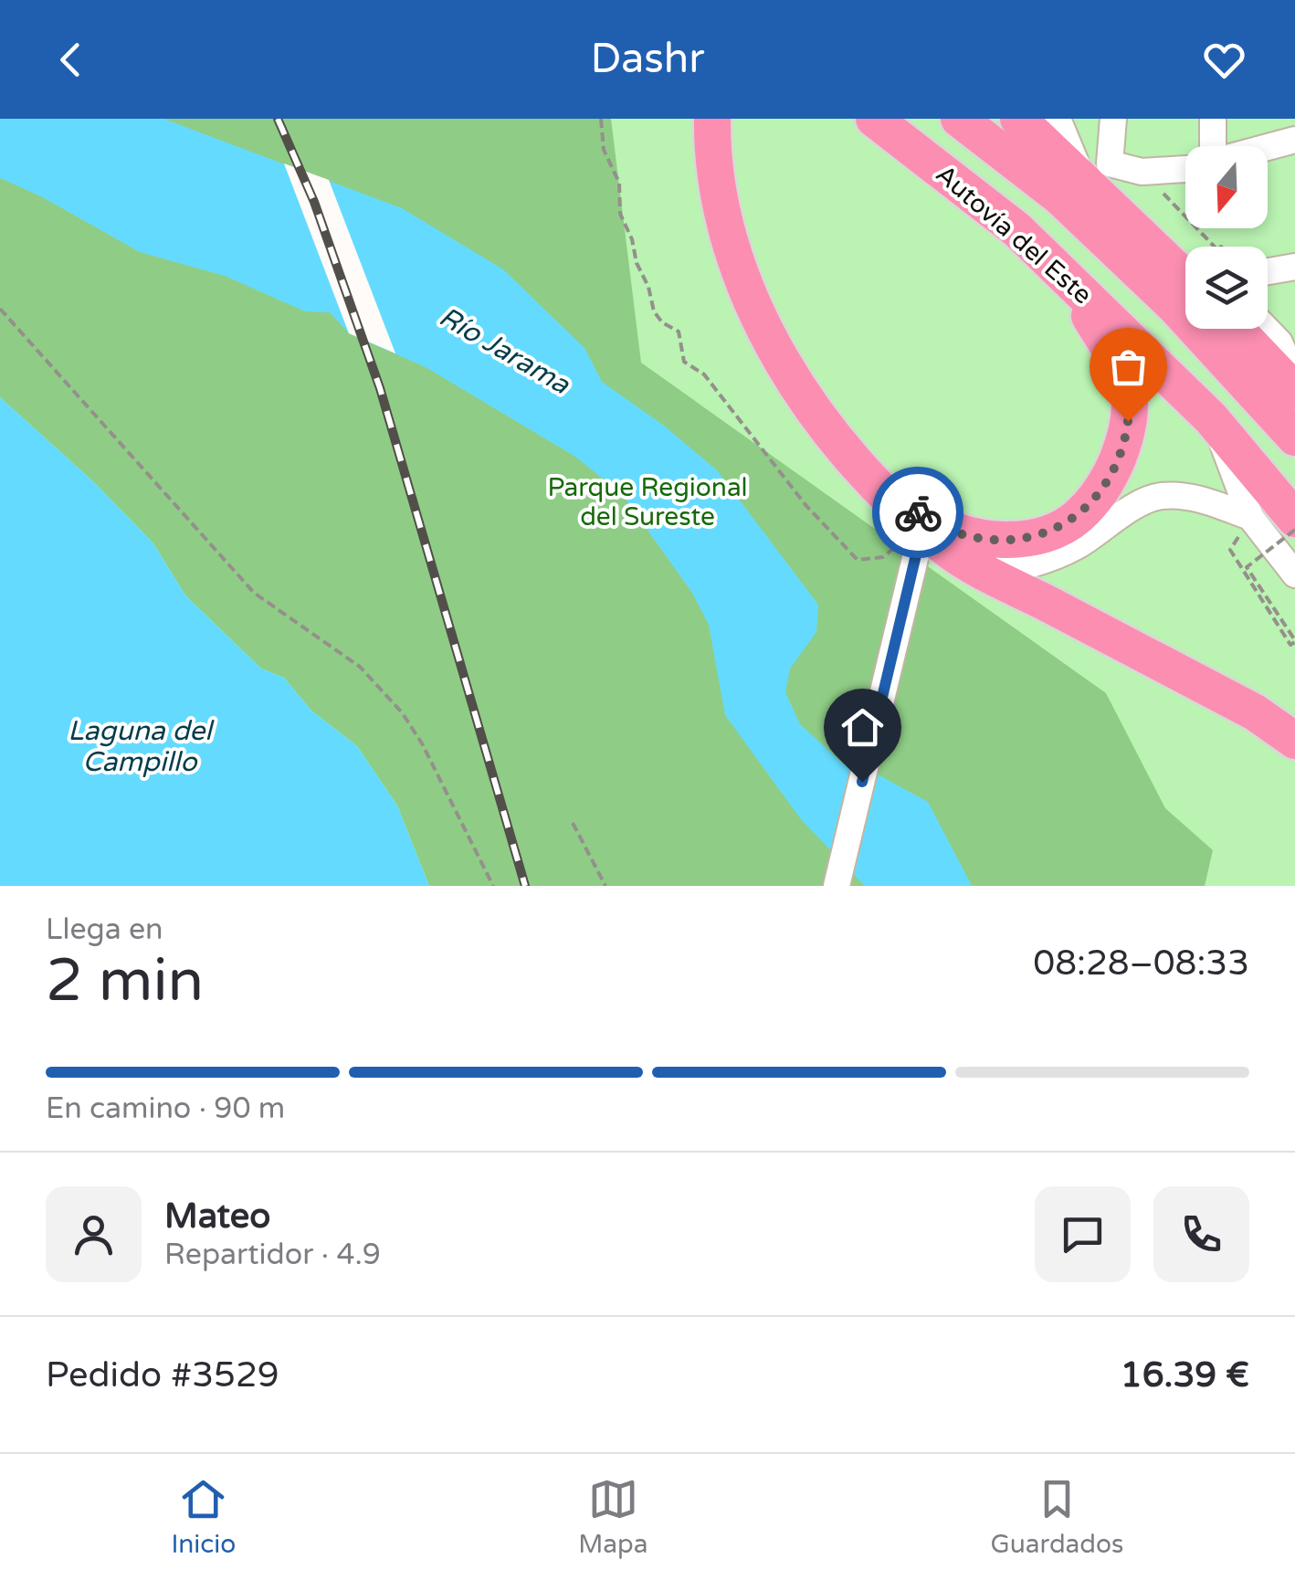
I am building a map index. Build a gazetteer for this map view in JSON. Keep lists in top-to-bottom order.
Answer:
{
  "streets": {
    "highway": ["Autovía del Este"]
  },
  "water": ["Río Jarama", "Laguna del Campillo"],
  "parks": ["Parque Regional del Sureste"],
  "north": "bottom",
  "page": {
    "header": "Dashr",
    "heading": ["2 min", "Llega en", "08:28–08:33"],
    "panel": [
      "Mateo",
      "Repartidor · 4.9",
      "Pedido #3529",
      "16.39 €"
    ],
    "bar": "En camino · 90 m",
    "tabs": ["Inicio", "Mapa", "Guardados"]
  }
}
